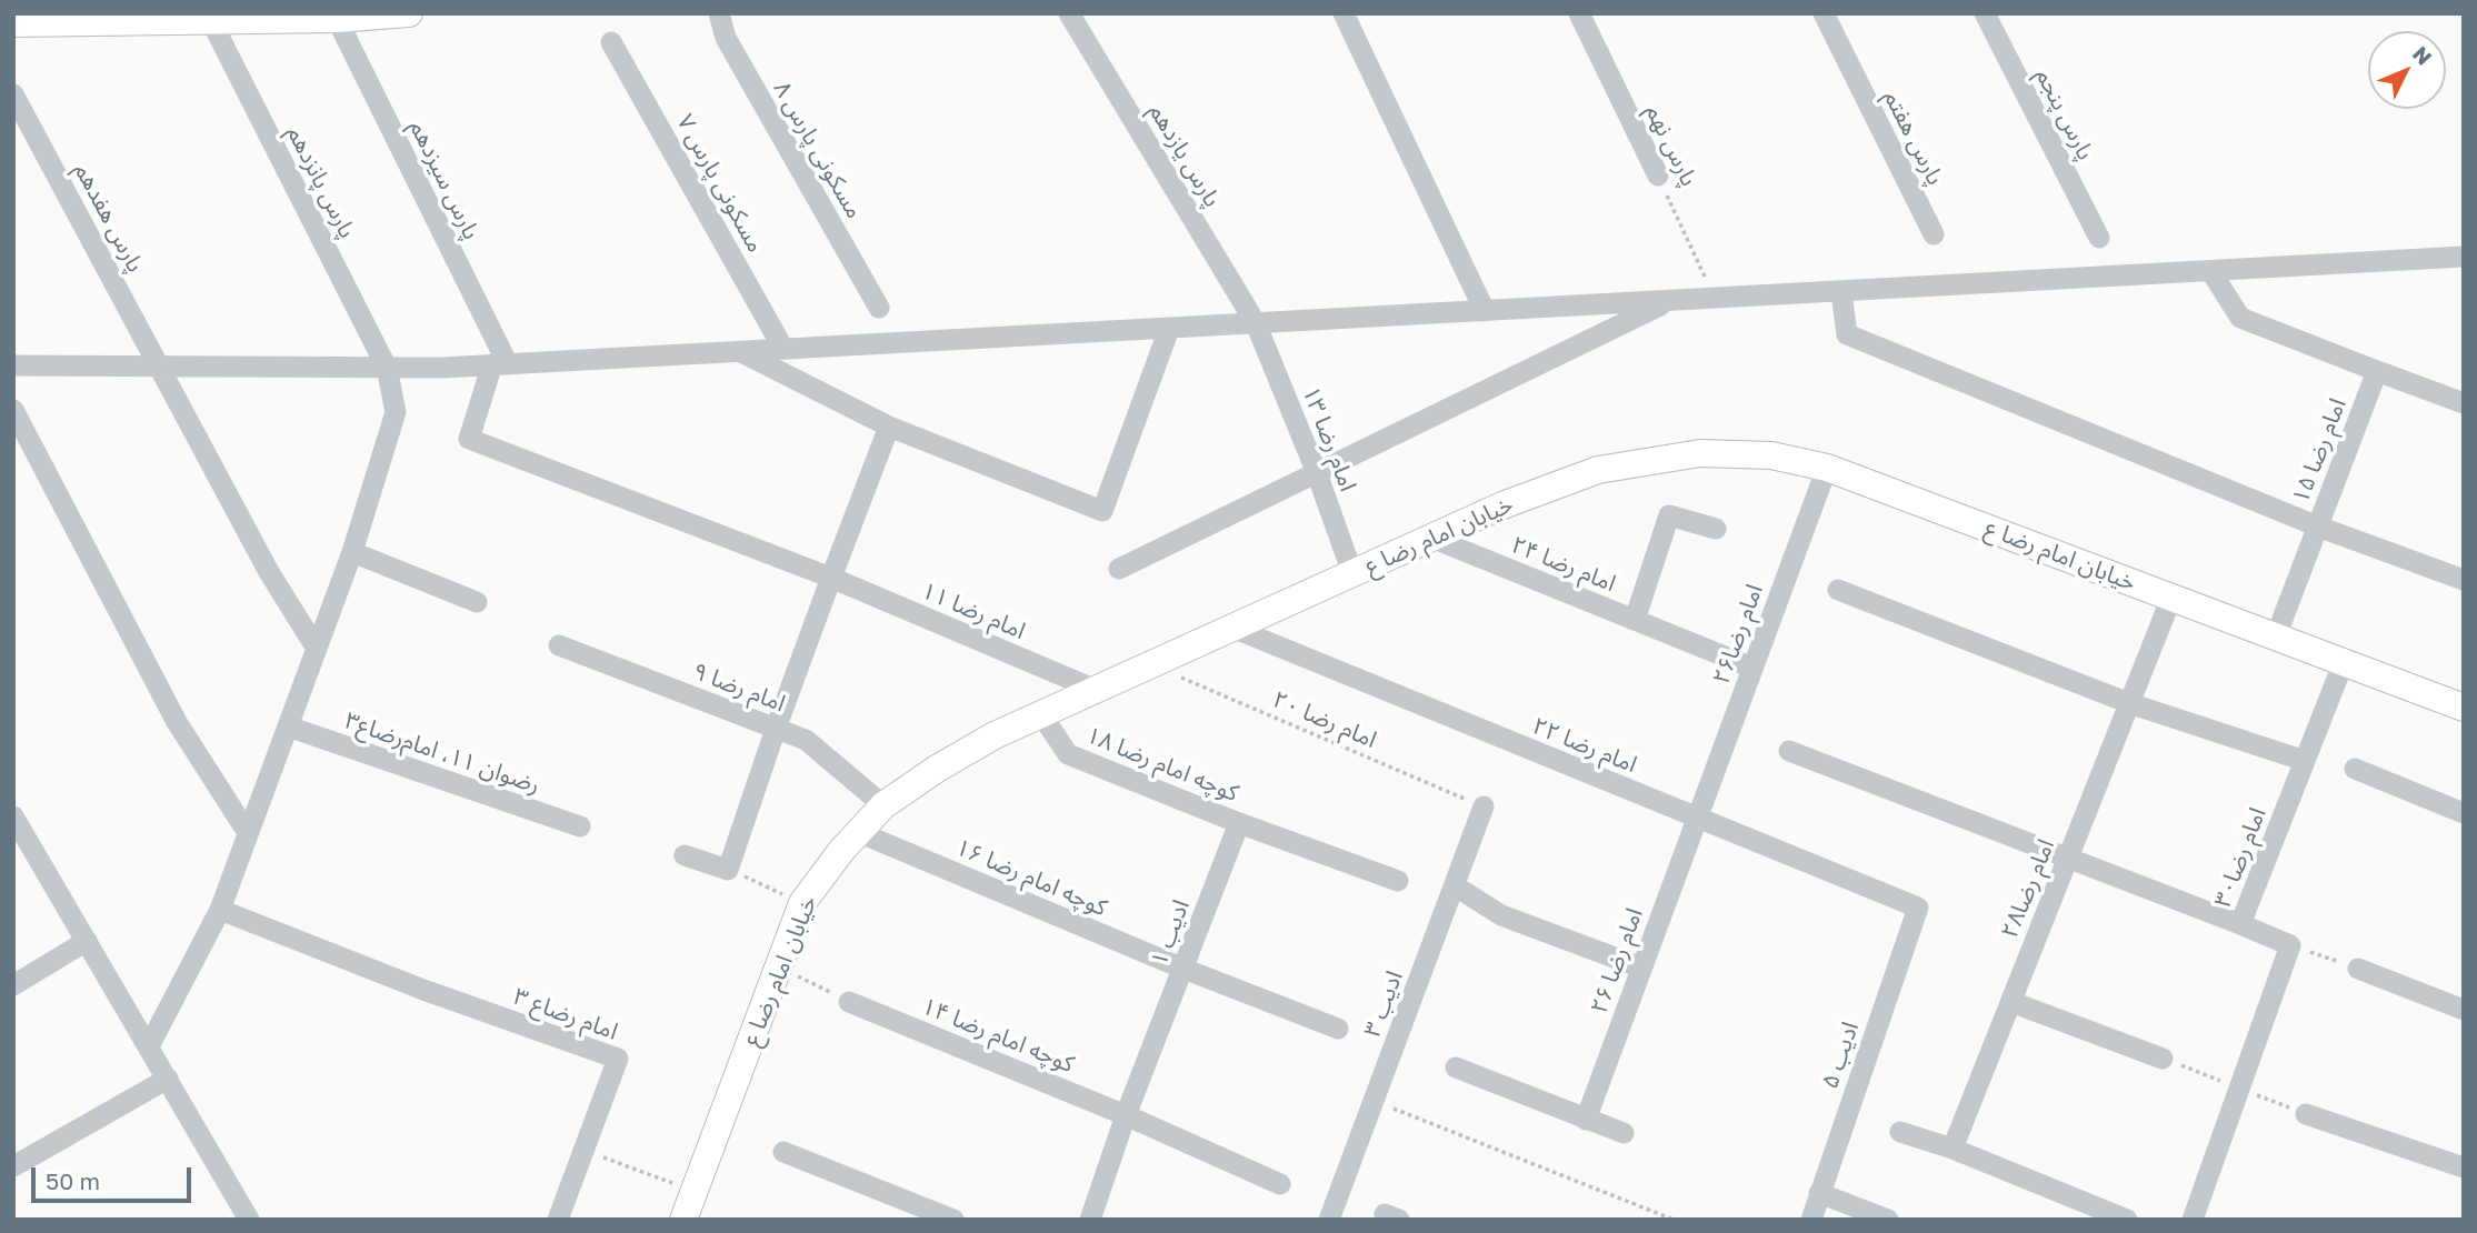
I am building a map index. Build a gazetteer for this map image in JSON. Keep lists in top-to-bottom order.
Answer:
{
  "streets": {
    "main road": ["خیابان امام رضا ع"],
    "street": [
      "پارس‌‌ پنجم",
      "پارس‌‌ هفتم",
      "پارس‌‌ نهم",
      "مسکونی پارس ۸",
      "پارس‌‌ یازدهم",
      "پارس‌ سیزدهم",
      "پارس‌ پانزدهم",
      "مسکونی ‌پارس ۷",
      "پارس‌ هفدهم",
      "امام رضا ۱۳",
      "۱۵ امام رضا",
      "امام رضا ۲۴",
      "امام رضا ۱۱",
      "امام رضا۲۶",
      "امام رضا ۹",
      "امام رضا ۲۲",
      "رضوان ۱۱، امام‌رضا‌ع‌۳",
      "کوچه امام رضا ۱۸",
      "امام رضا۳۰",
      "کوچه امام رضا ۱۶",
      "امام رضا۲۸",
      "ادیب ۱",
      "امام رضا ۲۶",
      "ادیب ۳",
      "امام رضا‌ع ۳",
      "کوچه امام رضا ۱۴",
      "ادیب ۵"
    ],
    "path": ["امام رضا ۲۰"]
  },
  "crossings": [
    ["پارس‌‌ یازدهم", "امام رضا ۱۳"],
    ["پارس‌ سیزدهم", "امام رضا ۱۱"],
    ["پارس‌ پانزدهم", "پارس‌ هفدهم"],
    ["پارس‌ پانزدهم", "رضوان ۱۱، امام‌رضا‌ع‌۳"],
    ["پارس‌ پانزدهم", "امام رضا‌ع ۳"],
    ["امام رضا ۱۳", "خیابان امام رضا ع"],
    ["۱۵ امام رضا", "خیابان امام رضا ع"],
    ["خیابان امام رضا ع", "امام رضا ۲۴"],
    ["خیابان امام رضا ع", "امام رضا ۱۱"],
    ["خیابان امام رضا ع", "امام رضا۲۶"],
    ["خیابان امام رضا ع", "امام رضا ۹"],
    ["خیابان امام رضا ع", "امام رضا ۲۰"],
    ["خیابان امام رضا ع", "امام رضا ۲۲"],
    ["خیابان امام رضا ع", "کوچه امام رضا ۱۸"],
    ["خیابان امام رضا ع", "امام رضا۳۰"],
    ["خیابان امام رضا ع", "کوچه امام رضا ۱۶"],
    ["خیابان امام رضا ع", "امام رضا۲۸"],
    ["امام رضا ۲۴", "امام رضا۲۶"],
    ["امام رضا۲۶", "امام رضا ۲۲"],
    ["امام رضا۲۶", "امام رضا ۲۶"],
    ["امام رضا ۲۰", "ادیب ۳"],
    ["امام رضا ۲۲", "امام رضا ۲۶"],
    ["امام رضا ۲۲", "ادیب ۵"],
    ["کوچه امام رضا ۱۸", "ادیب ۱"],
    ["کوچه امام رضا ۱۶", "ادیب ۱"],
    ["ادیب ۱", "کوچه امام رضا ۱۴"]
  ],
  "scale_bar": "50 m",
  "north": "top right"
}
